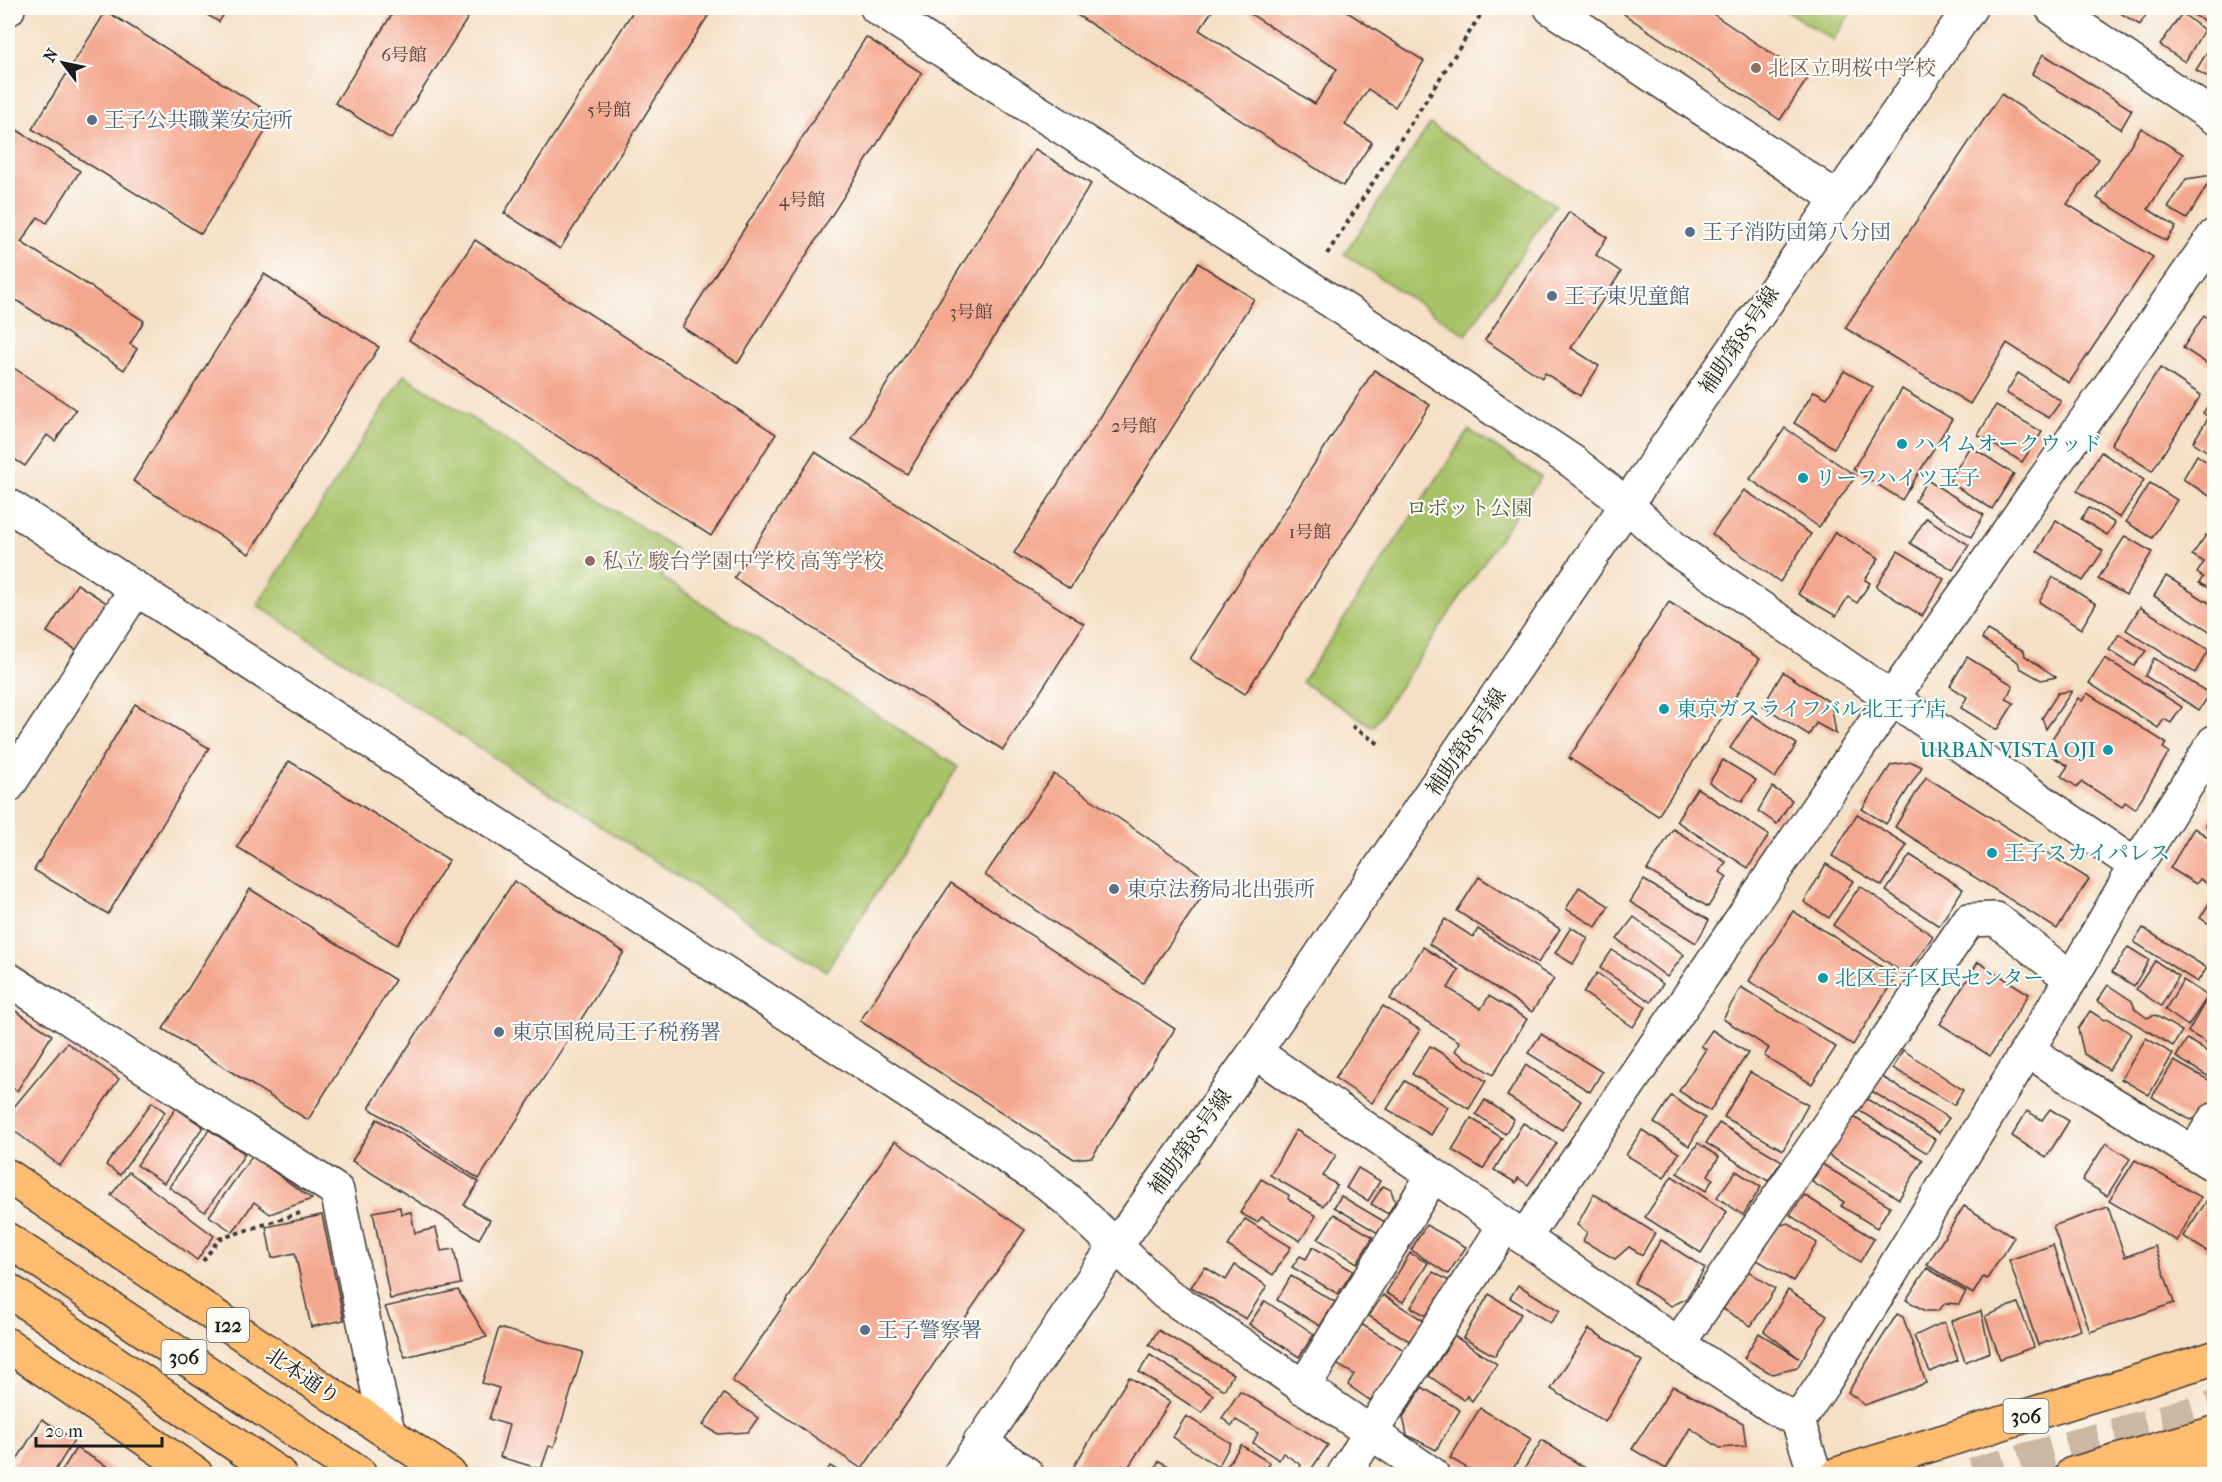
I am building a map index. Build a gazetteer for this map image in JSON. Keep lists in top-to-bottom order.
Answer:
{
  "streets": {
    "main road": ["122", "306", "北本通り"],
    "street": ["補助第85号線"]
  },
  "parks": ["ロボット公園"],
  "places": [
    "北区立明桜中学校",
    "王子公共職業安定所",
    "王子消防団第八分団",
    "王子東児童館",
    "ハイムオークウッド",
    "リーフハイツ王子",
    "私立 駿台学園中学校 高等学校",
    "東京ガスライフバル北王子店",
    "URBAN VISTA OJI",
    "王子スカイパレス",
    "東京法務局北出張所",
    "北区王子区民センター",
    "東京国税局王子税務署",
    "王子警察署"
  ],
  "house_numbers": [
    "6号館",
    "5号館",
    "4号館",
    "3号館",
    "2号館",
    "1号館"
  ],
  "scale_bar": "20 m",
  "north": "top left"
}
